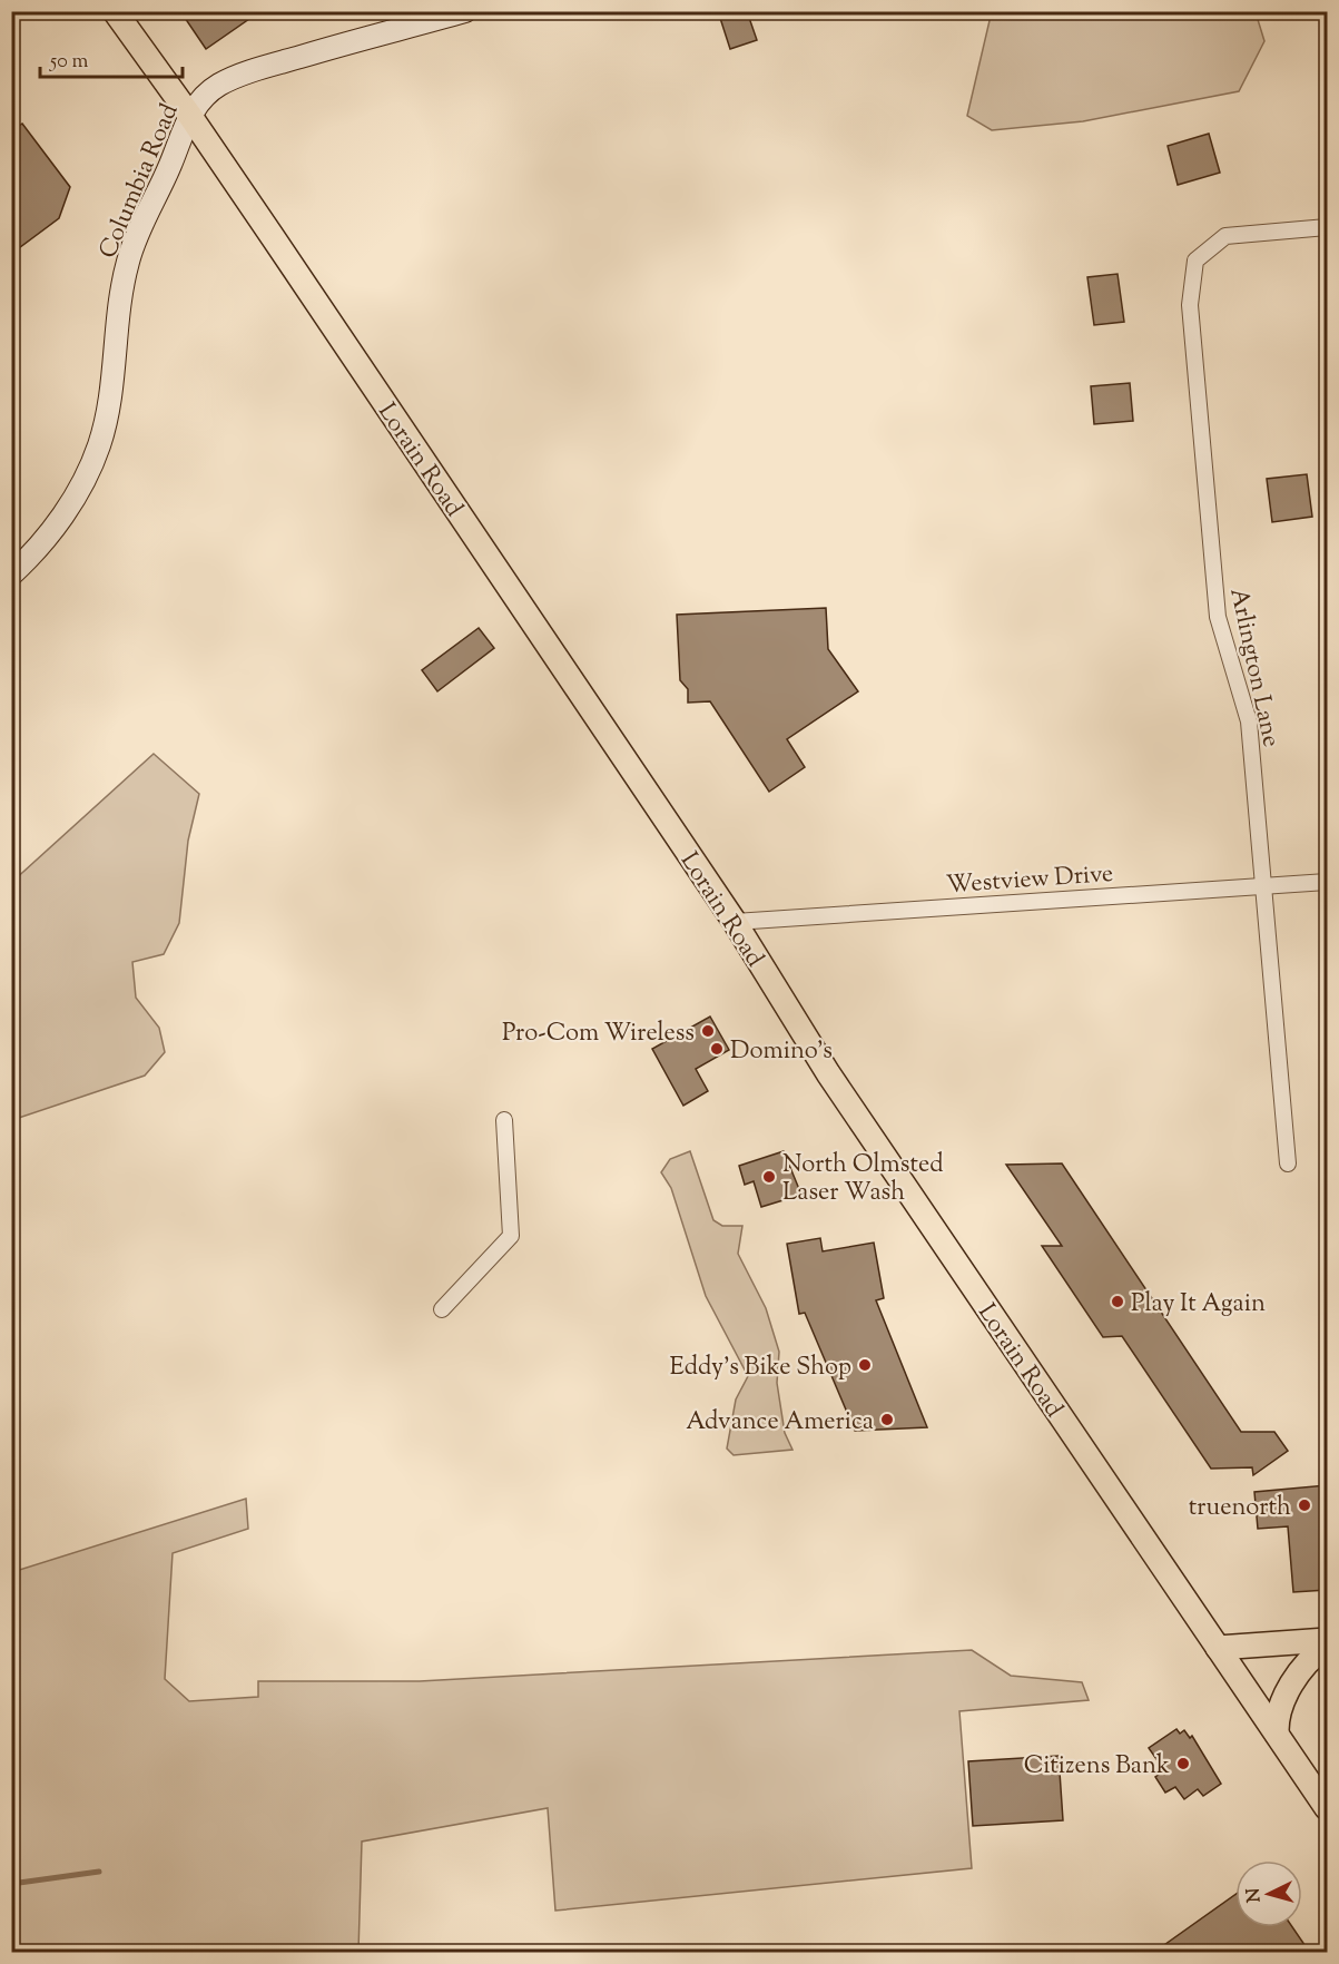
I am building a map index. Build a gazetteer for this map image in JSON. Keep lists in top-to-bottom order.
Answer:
{
  "streets": {
    "main road": ["Columbia Road", "Lorain Road"],
    "street": ["Arlington Lane", "Westview Drive"]
  },
  "crossings": [
    ["Columbia Road", "Lorain Road"],
    ["Lorain Road", "Westview Drive"],
    ["Arlington Lane", "Westview Drive"]
  ],
  "places": [
    "Pro-Com Wireless",
    "Domino's",
    "North Olmsted Laser Wash",
    "Play It Again",
    "Eddy's Bike Shop",
    "Advance America",
    "truenorth",
    "Citizens Bank"
  ],
  "scale_bar": "50 m",
  "north": "left"
}
